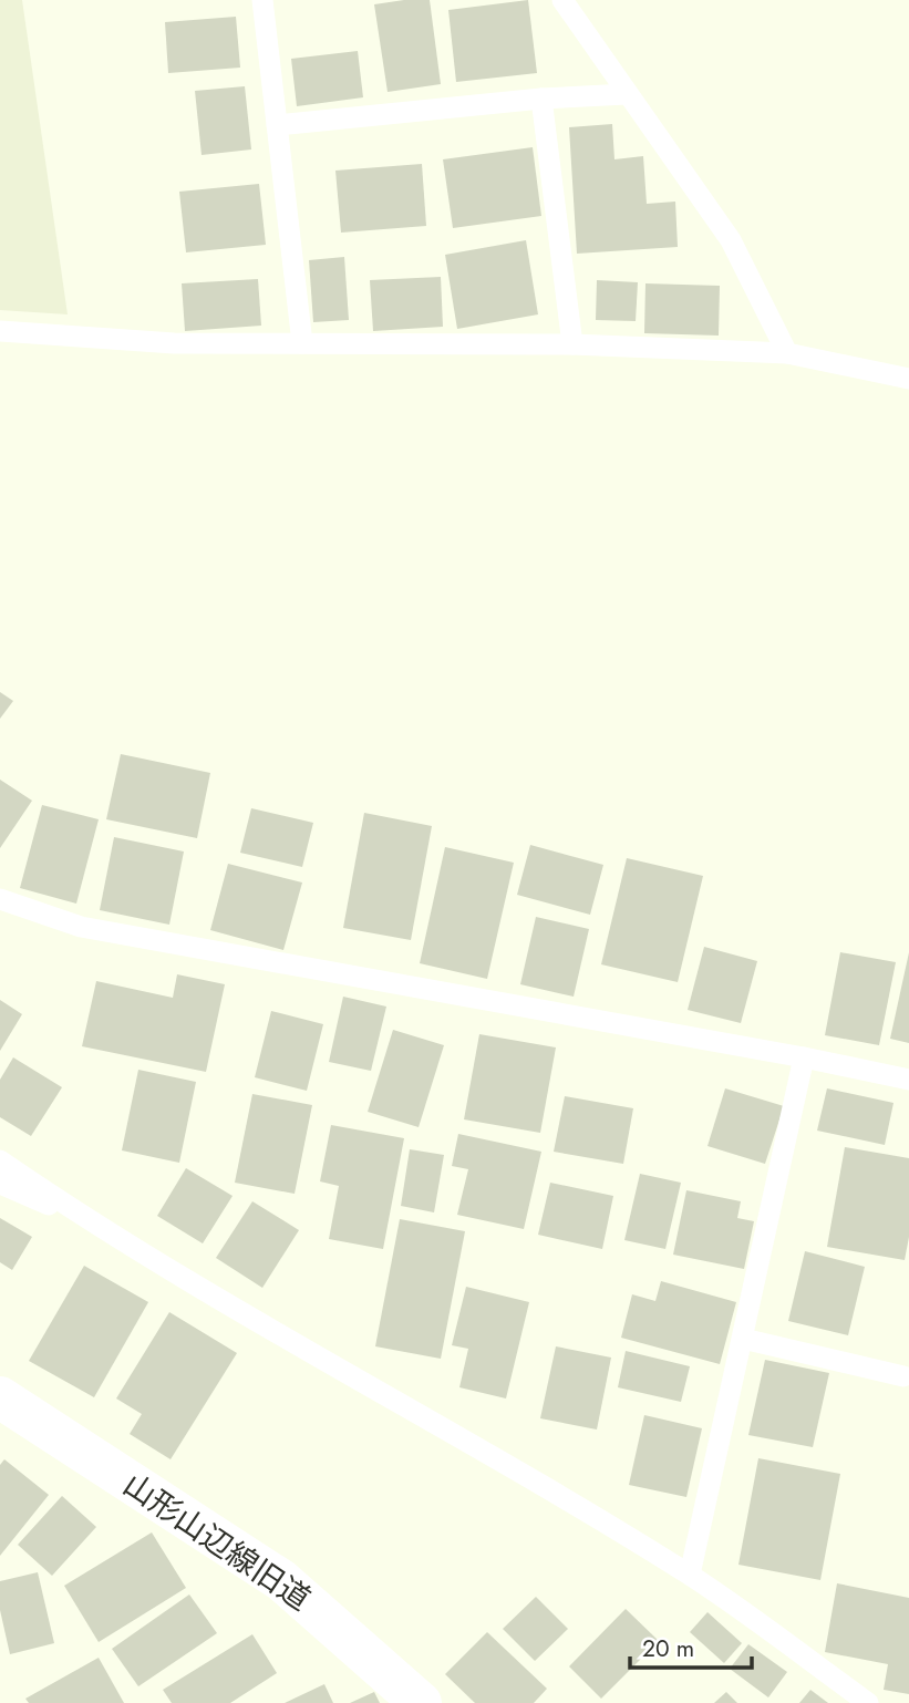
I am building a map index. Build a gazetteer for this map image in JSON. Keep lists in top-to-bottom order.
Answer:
{
  "streets": {
    "street": ["山形山辺線旧道"]
  },
  "scale_bar": "20 m"
}
